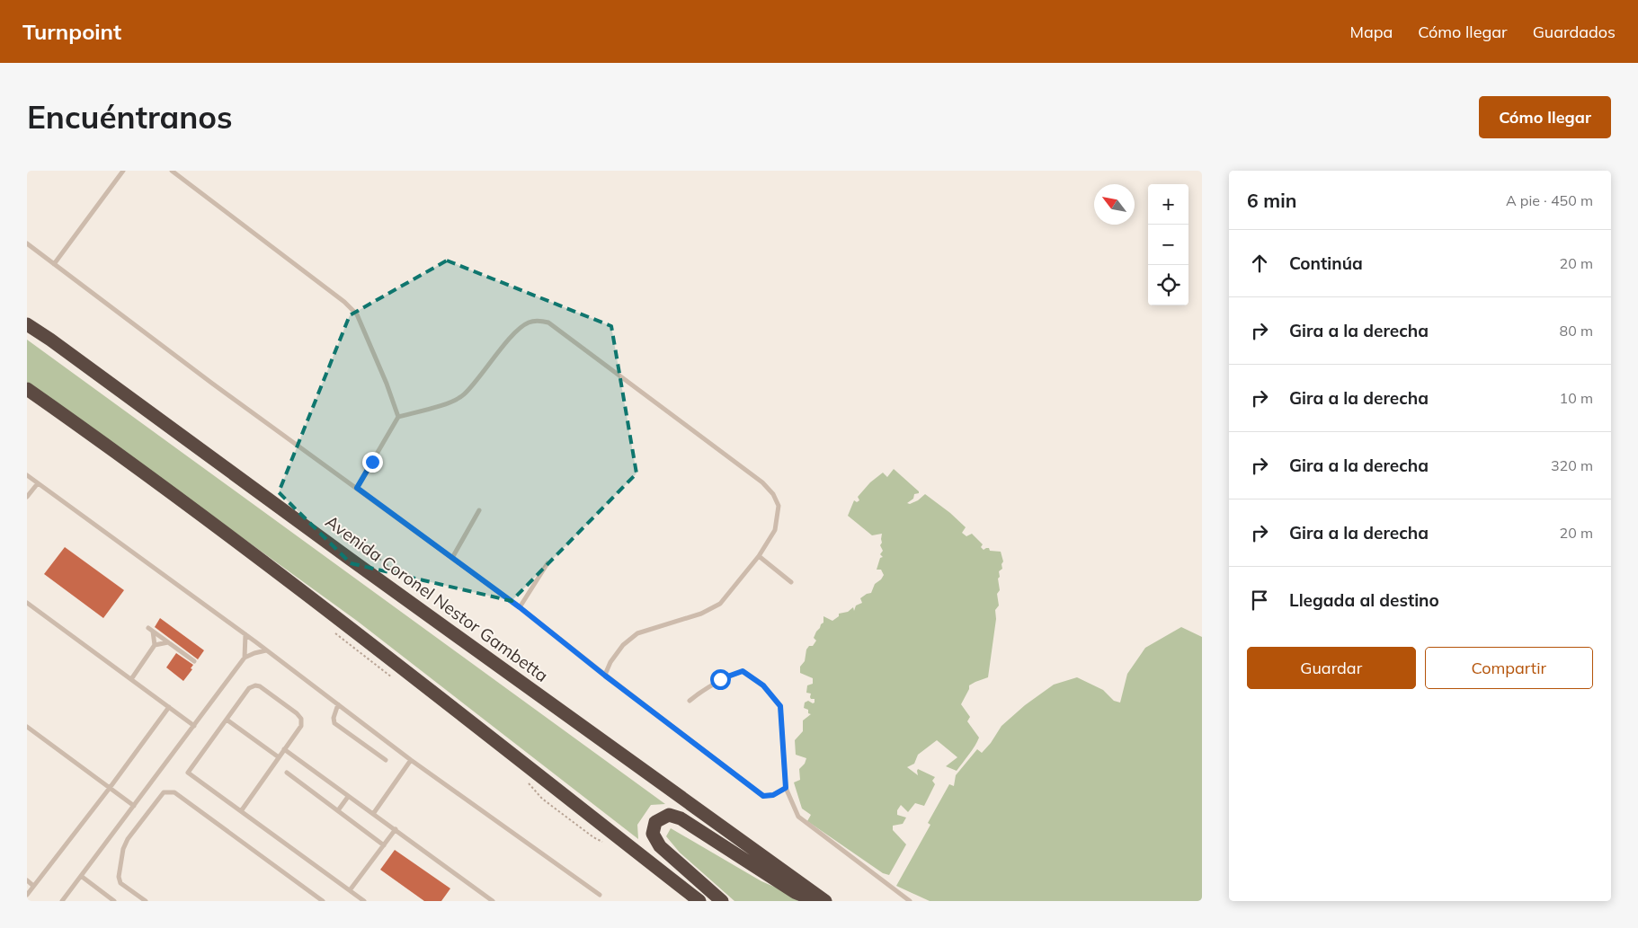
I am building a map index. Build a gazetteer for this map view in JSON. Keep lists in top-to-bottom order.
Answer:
{
  "streets": {
    "highway": ["Avenida Coronel Nestor Gambetta"]
  },
  "north": "top left",
  "page": {
    "header": "Turnpoint",
    "nav": ["Mapa", "Cómo llegar", "Guardados"],
    "buttons": [
      "Cómo llegar",
      ["Guardar", "Compartir"]
    ],
    "title": "Encuéntranos",
    "heading": ["6 min", "A pie · 450 m"],
    "map_buttons": ["+", "−"],
    "list": [
      ["Continúa", "20 m"],
      ["Gira a la derecha", "80 m"],
      ["Gira a la derecha", "10 m"],
      ["Gira a la derecha", "320 m"],
      ["Gira a la derecha", "20 m"],
      "Llegada al destino"
    ]
  }
}
